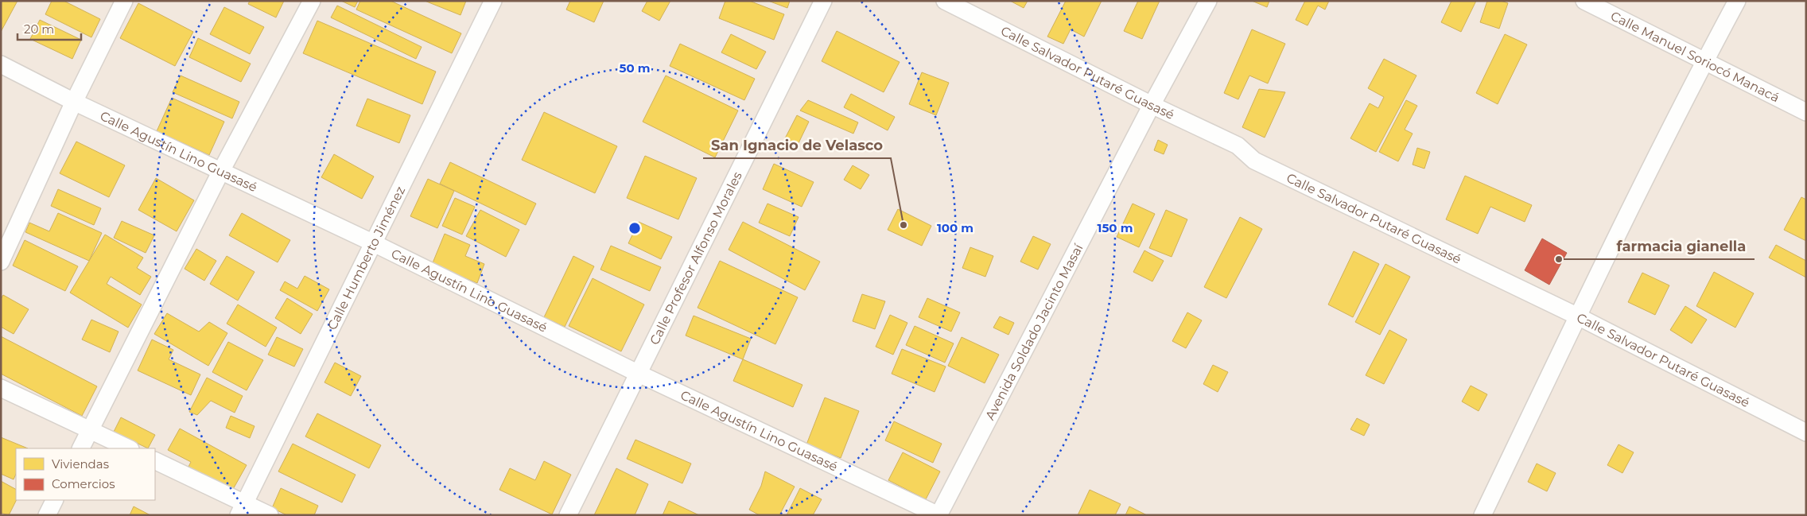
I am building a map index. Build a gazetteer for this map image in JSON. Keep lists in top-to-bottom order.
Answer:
{
  "streets": {
    "street": [
      "Calle Manuel Soriocó Manacá",
      "Calle Salvador Putaré Guasasé",
      "Calle Agustín Lino Guasasé",
      "Calle Humberto Jiménez",
      "Calle Profesor Alfonso Morales",
      "Avenida Soldado Jacinto Masaí"
    ]
  },
  "crossings": [
    ["Calle Salvador Putaré Guasasé", "Avenida Soldado Jacinto Masaí"],
    ["Calle Agustín Lino Guasasé", "Calle Humberto Jiménez"],
    ["Calle Agustín Lino Guasasé", "Calle Profesor Alfonso Morales"],
    ["Calle Agustín Lino Guasasé", "Avenida Soldado Jacinto Masaí"]
  ],
  "places": ["San Ignacio de Velasco", "farmacia gianella"],
  "legend": ["Viviendas", "Comercios"],
  "scale_bar": "20 m",
  "rings": ["50 m", "100 m", "150 m"]
}
